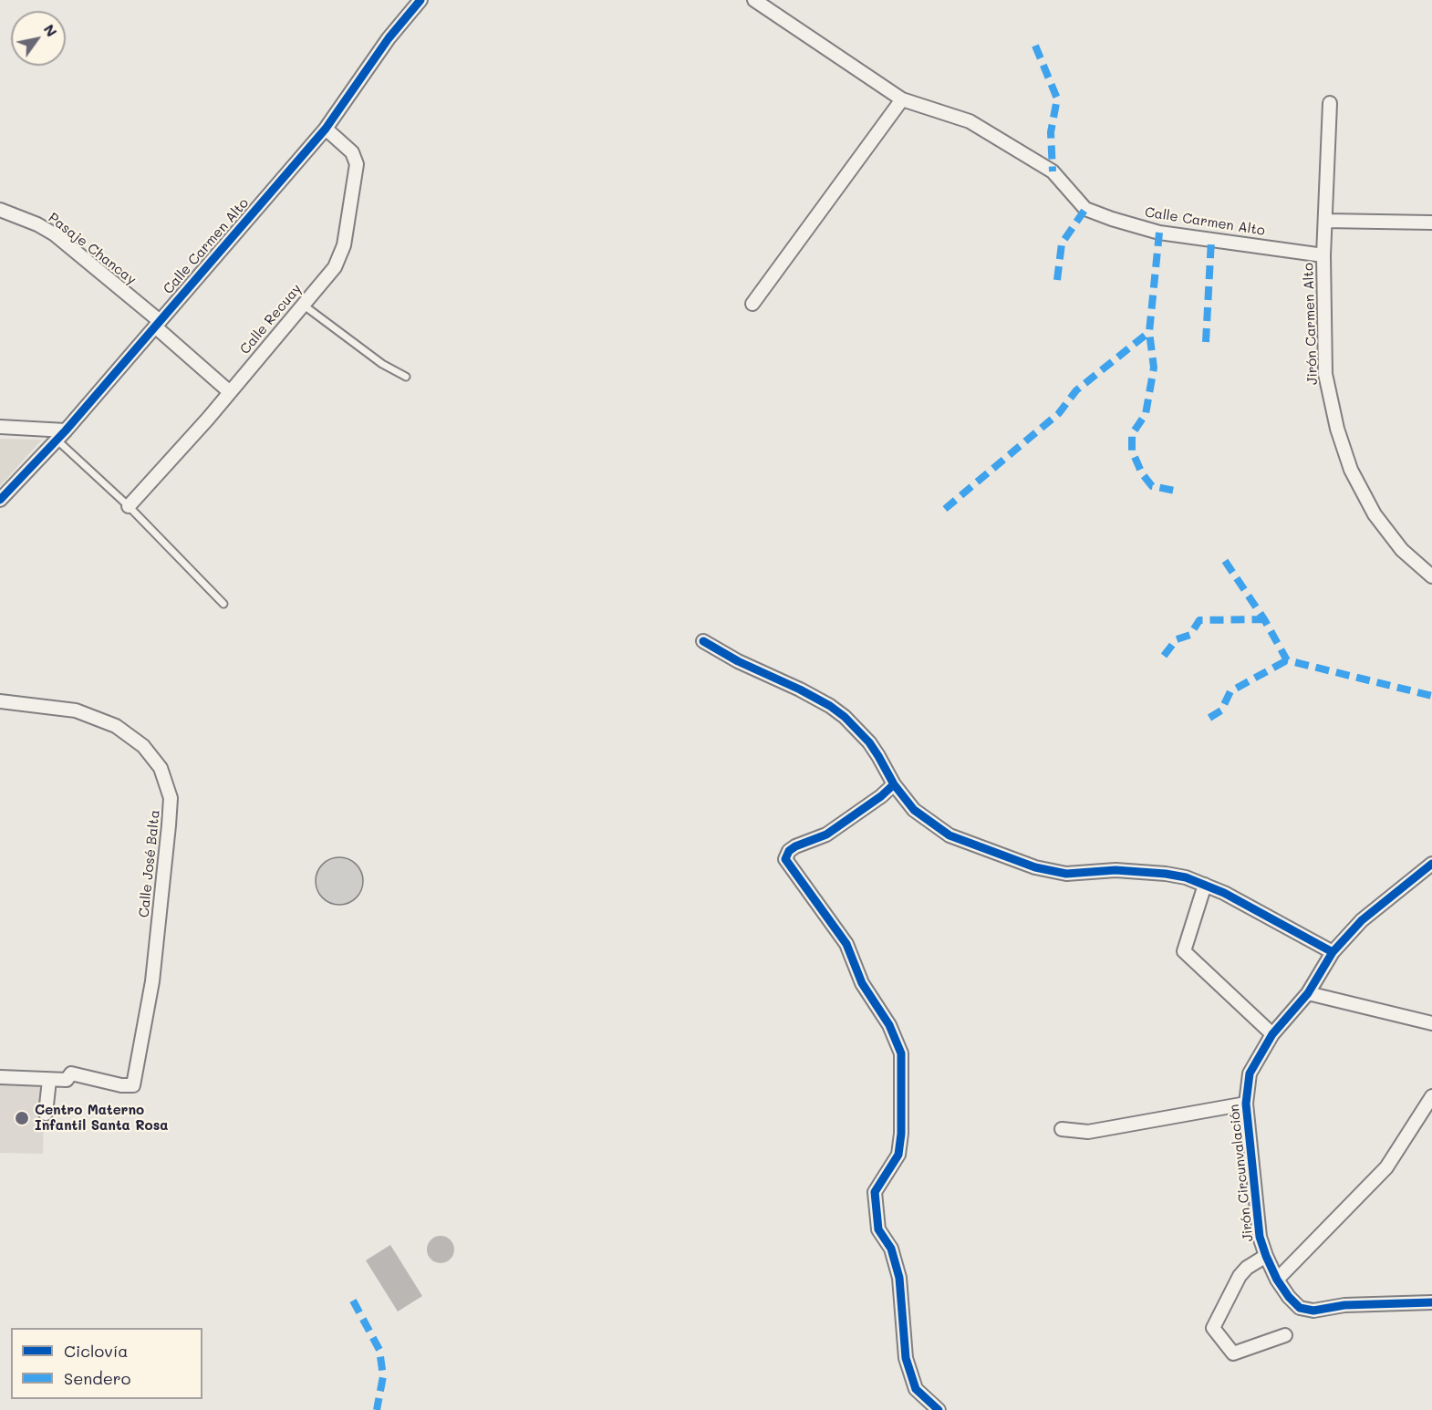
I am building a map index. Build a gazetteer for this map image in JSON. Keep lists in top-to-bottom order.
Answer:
{
  "streets": {
    "street": [
      "Calle Carmen Alto",
      "Pasaje Chancay",
      "Calle Recuay",
      "Jirón Carmen Alto",
      "Calle José Balta",
      "Jirón Circunvalación"
    ]
  },
  "crossings": [
    ["Calle Carmen Alto", "Pasaje Chancay"],
    ["Calle Carmen Alto", "Calle Recuay"],
    ["Calle Carmen Alto", "Jirón Carmen Alto"],
    ["Pasaje Chancay", "Calle Recuay"]
  ],
  "places": ["Centro Materno Infantil Santa Rosa"],
  "legend": ["Ciclovía", "Sendero"],
  "north": "top right"
}
